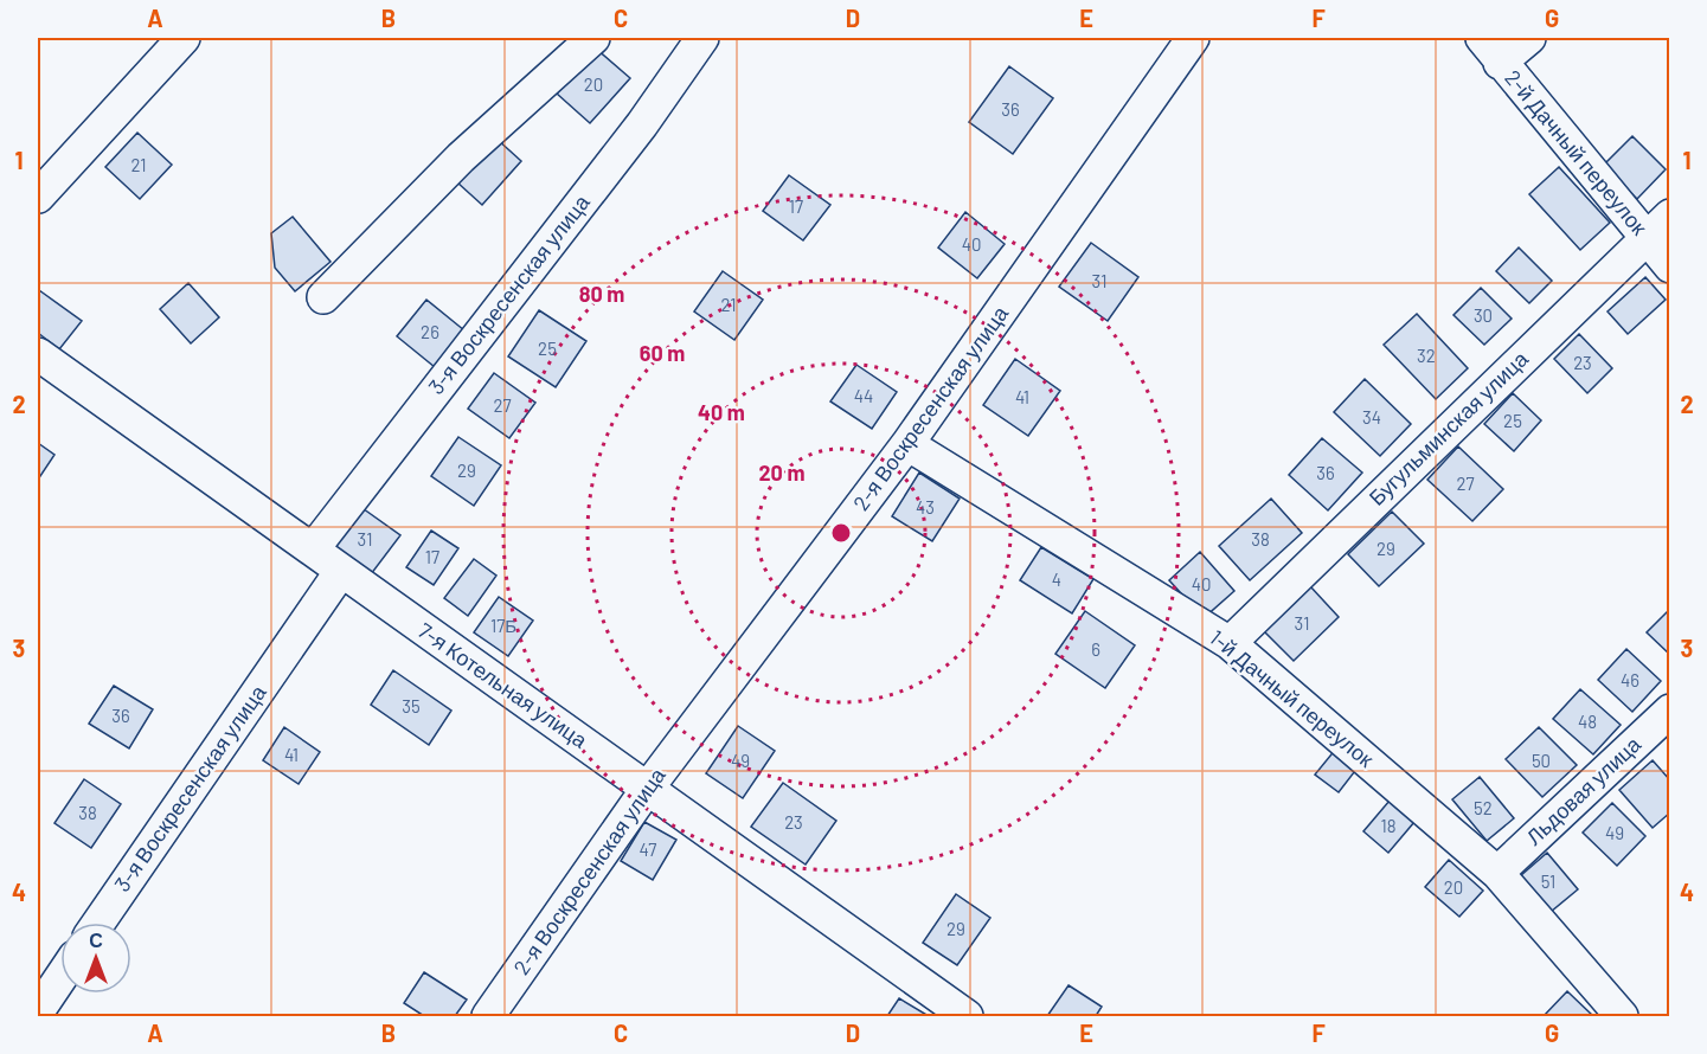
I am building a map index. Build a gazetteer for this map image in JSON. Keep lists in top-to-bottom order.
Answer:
{
  "streets": {
    "street": [
      "2-й Дачный переулок",
      "3-я Воскресенская улица",
      "2-я Воскресенская улица",
      "Бугульминская улица",
      "7-я Котельная улица",
      "1-й Дачный переулок",
      "Льдовая улица"
    ]
  },
  "crossings": [
    ["2-й Дачный переулок", "Бугульминская улица"],
    ["3-я Воскресенская улица", "7-я Котельная улица"],
    ["2-я Воскресенская улица", "7-я Котельная улица"],
    ["2-я Воскресенская улица", "1-й Дачный переулок"],
    ["Бугульминская улица", "1-й Дачный переулок"],
    ["1-й Дачный переулок", "Льдовая улица"]
  ],
  "house_numbers": [
    "20",
    "36",
    "21",
    "17",
    "40",
    "31",
    "21",
    "30",
    "26",
    "25",
    "32",
    "23",
    "44",
    "41",
    "27",
    "34",
    "25",
    "29",
    "36",
    "27",
    "43",
    "31",
    "38",
    "29",
    "17",
    "4",
    "40",
    "31",
    "17Б",
    "6",
    "46",
    "35",
    "36",
    "48",
    "41",
    "49",
    "50",
    "52",
    "38",
    "23",
    "18",
    "49",
    "47",
    "51",
    "20",
    "29"
  ],
  "north": "top",
  "grid": {
    "columns": [
      "A",
      "B",
      "C",
      "D",
      "E",
      "F",
      "G"
    ],
    "rows": [
      "1",
      "2",
      "3",
      "4"
    ]
  },
  "rings": [
    "80 m",
    "60 m",
    "40 m",
    "20 m"
  ]
}
